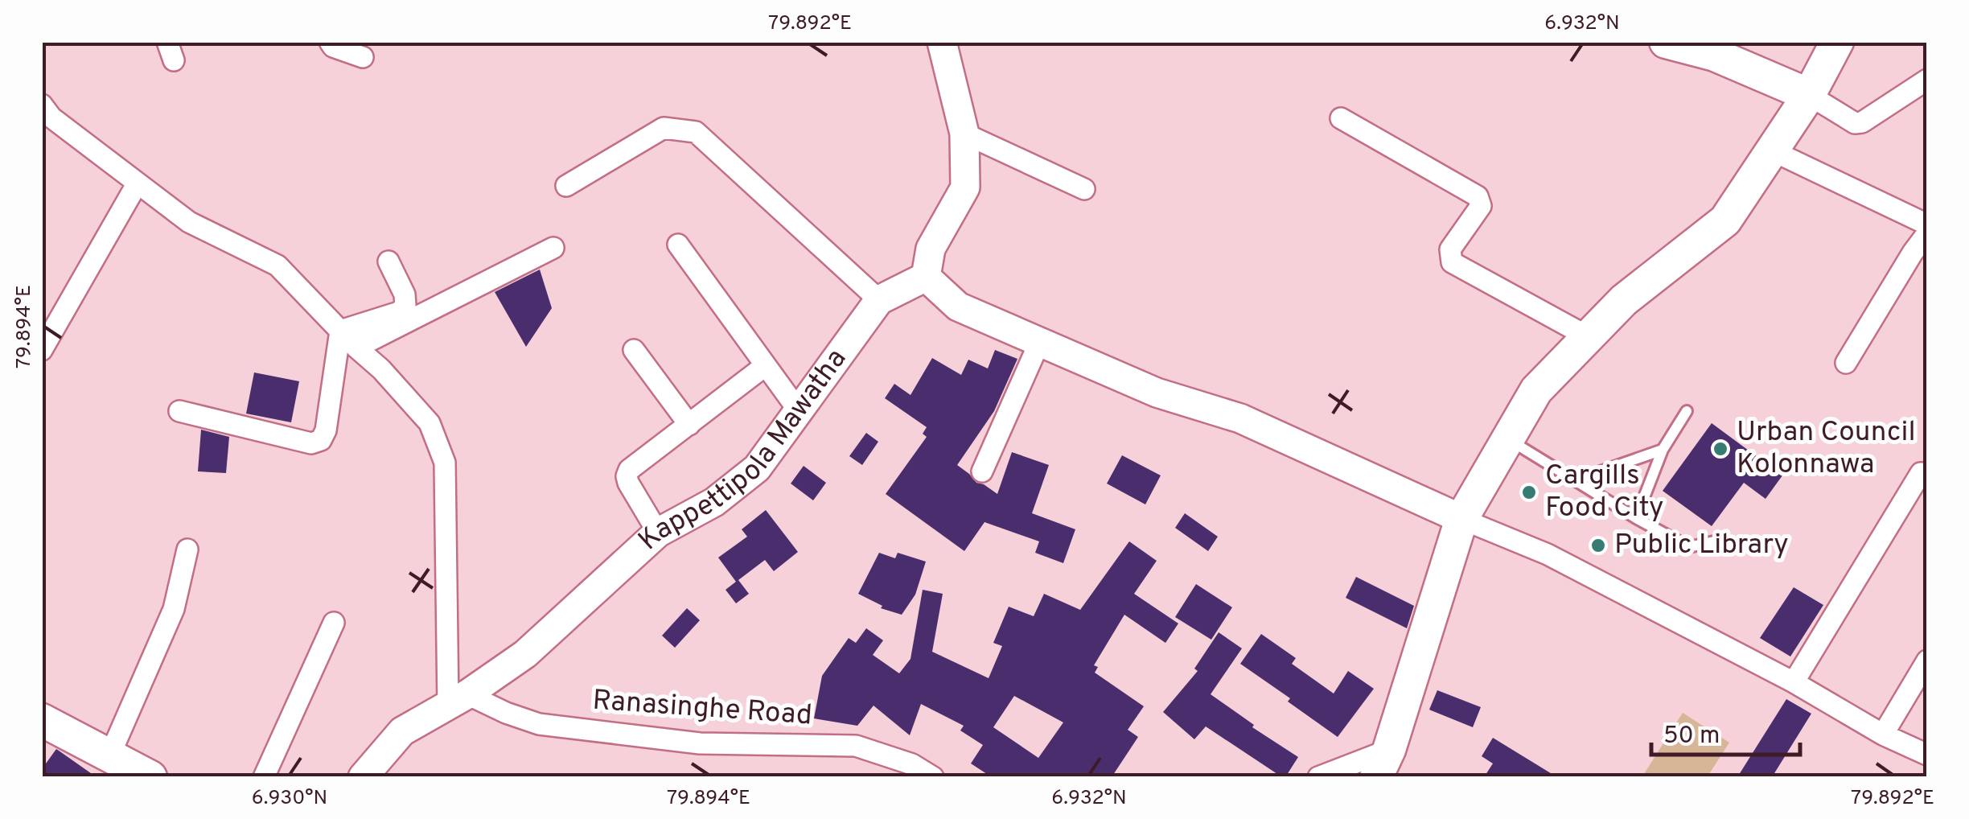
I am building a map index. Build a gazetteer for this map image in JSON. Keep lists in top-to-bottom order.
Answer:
{
  "streets": {
    "street": ["Kappettipola Mawatha", "Ranasinghe Road"]
  },
  "crossings": [
    ["Kappettipola Mawatha", "Ranasinghe Road"]
  ],
  "places": ["Urban Council Kolonnawa", "Cargills Food City", "Public Library"],
  "scale_bar": "50 m",
  "coordinates": [
    "79.892°E",
    "6.932°N",
    "79.894°E",
    "6.930°N"
  ]
}
